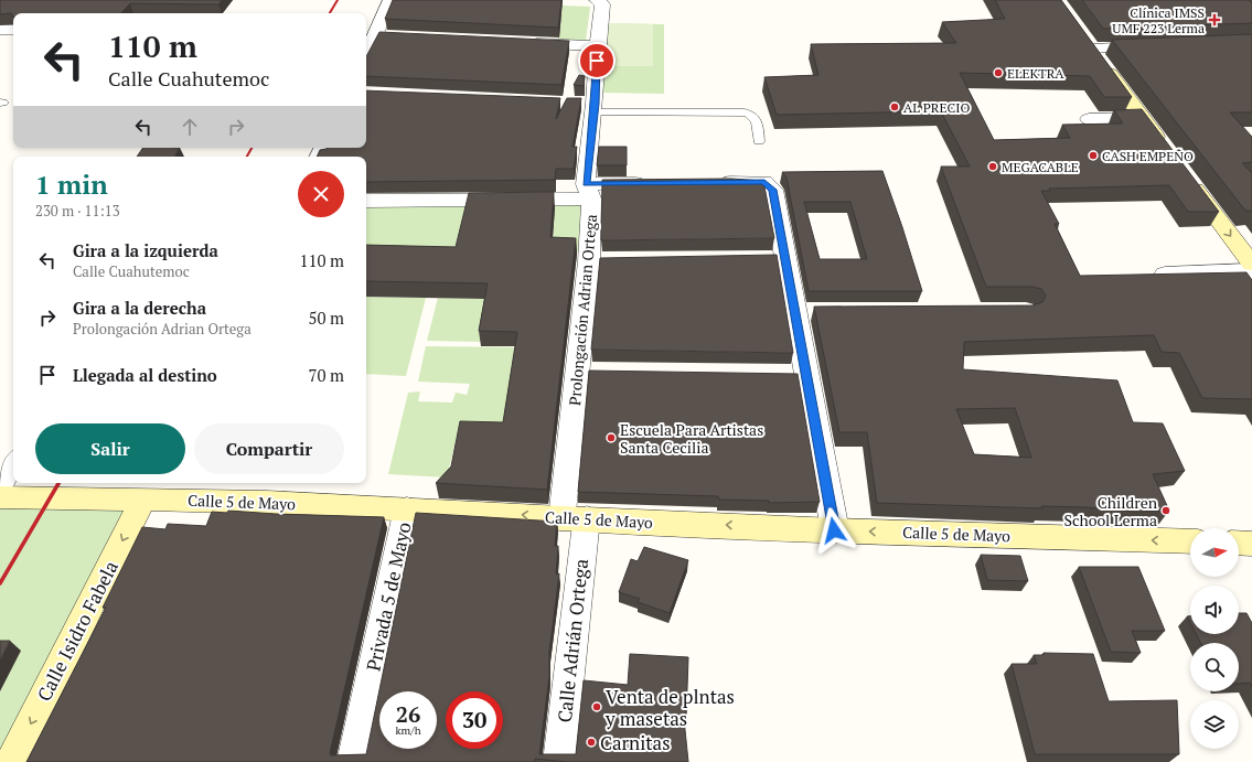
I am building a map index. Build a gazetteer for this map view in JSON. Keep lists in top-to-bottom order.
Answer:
{
  "streets": {
    "main road": ["Calle 5 de Mayo", "Calle Isidro Fabela"],
    "street": ["Prolongación Adrian Ortega", "Privada 5 de Mayo", "Calle Adrián Ortega"]
  },
  "crossings": [
    ["Prolongación Adrian Ortega", "Calle 5 de Mayo"],
    ["Prolongación Adrian Ortega", "Calle Adrián Ortega"],
    ["Calle 5 de Mayo", "Privada 5 de Mayo"],
    ["Calle 5 de Mayo", "Calle Isidro Fabela"],
    ["Calle 5 de Mayo", "Calle Adrián Ortega"]
  ],
  "one_way": ["Calle 5 de Mayo", "Calle Isidro Fabela"],
  "places": {
    "health": ["Clínica IMSS UMF 223 Lerma"],
    "other": [
      "ELEKTRA",
      "AL PRECIO",
      "CASH EMPEÑO",
      "MEGACABLE",
      "Escuela Para Artistas Santa Cecilia",
      "Children School Lerma",
      "Venta de plntas y masetas",
      "Carnitas"
    ]
  },
  "north": "right",
  "page": {
    "turn": ["110 m", "Calle Cuahutemoc"],
    "heading": ["1 min", "230 m · 11:13"],
    "list": [
      {
        "name": "Gira a la izquierda",
        "note": "Calle Cuahutemoc",
        "value": "110 m"
      },
      {
        "name": "Gira a la derecha",
        "note": "Prolongación Adrian Ortega",
        "value": "50 m"
      },
      {
        "name": "Llegada al destino",
        "value": "70 m"
      }
    ],
    "buttons": ["Salir", "Compartir"],
    "speed": "26 km/h",
    "limit": "30"
  }
}
